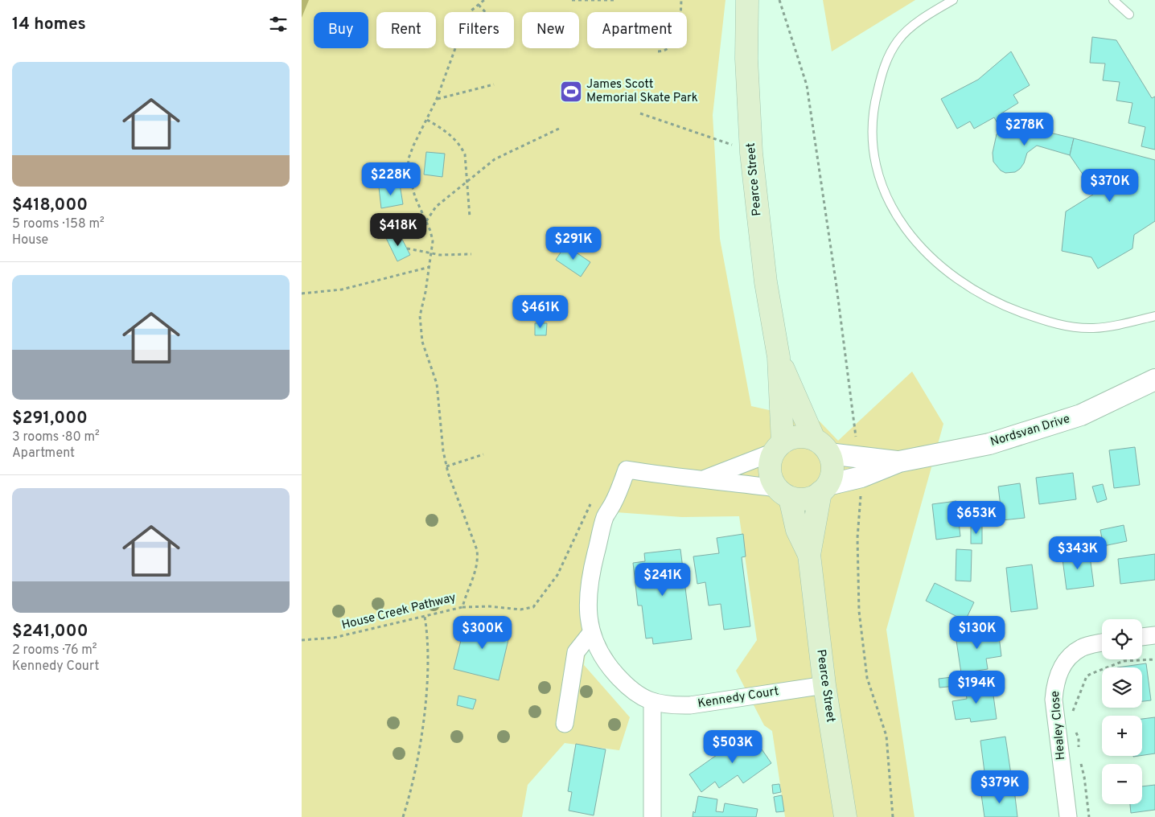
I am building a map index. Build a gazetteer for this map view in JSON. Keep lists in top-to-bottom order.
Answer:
{
  "streets": {
    "main road": ["Pearce Street"],
    "street": ["Nordsvan Drive", "Kennedy Court", "Healey Close"],
    "path": ["House Creek Pathway"]
  },
  "crossings": [
    ["Pearce Street", "Nordsvan Drive"],
    ["Pearce Street", "Kennedy Court"]
  ],
  "places": {
    "sports": ["James Scott Memorial Skate Park"]
  },
  "page": {
    "heading": "14 homes",
    "chip": [
      "Buy",
      "Rent",
      "Filters",
      "New",
      "Apartment"
    ],
    "list": [
      {
        "name": "$418,000",
        "note": "5 rooms · 158 m² · House"
      },
      {
        "name": "$291,000",
        "note": "3 rooms · 80 m² · Apartment"
      },
      {
        "name": "$241,000",
        "note": "2 rooms · 76 m² · Kennedy Court"
      }
    ],
    "price": [
      "$278K",
      "$228K",
      "$370K",
      "$418K",
      "$291K",
      "$461K",
      "$653K",
      "$343K",
      "$241K",
      "$300K",
      "$130K",
      "$194K",
      "$503K",
      "$379K"
    ],
    "map_buttons": ["+", "−"]
  }
}
